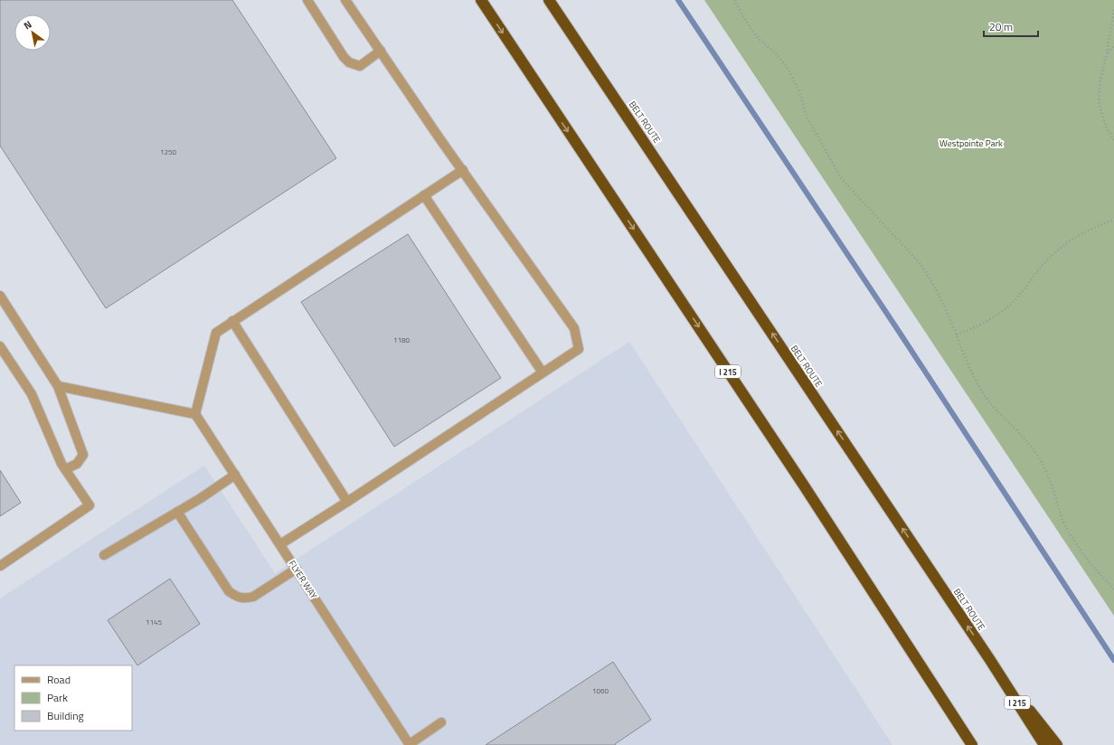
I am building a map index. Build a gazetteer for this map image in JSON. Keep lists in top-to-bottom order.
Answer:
{
  "streets": {
    "highway": ["BELT ROUTE", "I 215"],
    "street": ["FLYER WAY"]
  },
  "parks": ["Westpointe Park"],
  "house_numbers": [
    "1250",
    "1180",
    "1145",
    "1060"
  ],
  "legend": ["Road", "Park", "Building"],
  "scale_bar": "20 m",
  "north": "top left"
}
